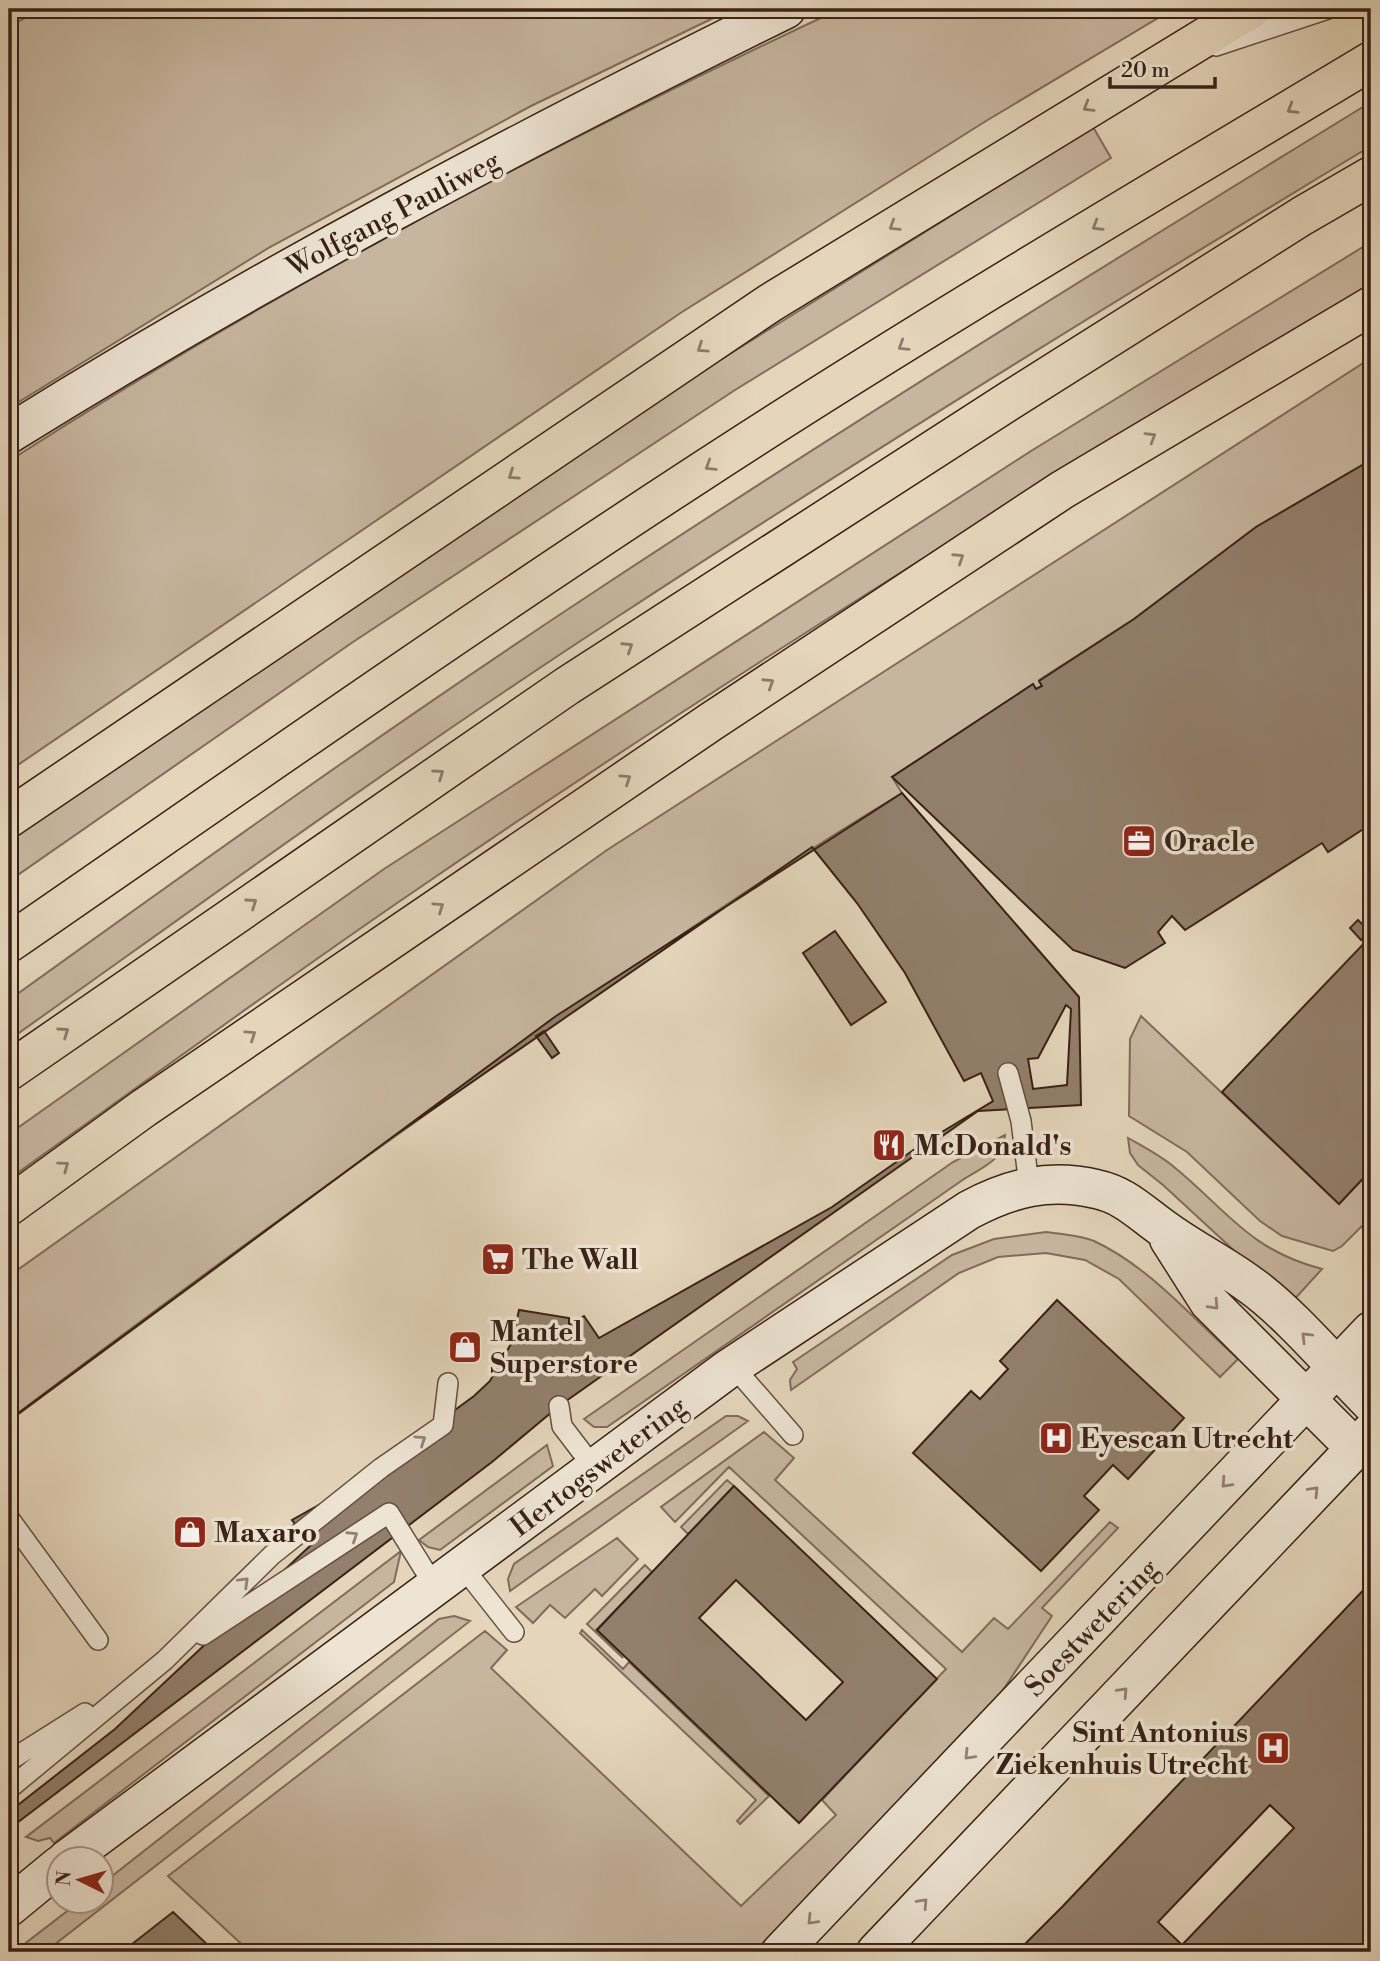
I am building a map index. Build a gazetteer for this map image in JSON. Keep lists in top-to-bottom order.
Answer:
{
  "streets": {
    "main road": ["Wolfgang Pauliweg", "Hertogswetering", "Soestwetering"]
  },
  "crossings": [
    ["Hertogswetering", "Soestwetering"]
  ],
  "places": {
    "office": ["Oracle"],
    "restaurant": ["McDonald's"],
    "supermarket": ["The Wall"],
    "shop": ["Mantel Superstore", "Maxaro"],
    "hospital": ["Eyescan Utrecht", "Sint Antonius Ziekenhuis Utrecht"]
  },
  "scale_bar": "20 m",
  "north": "left"
}
